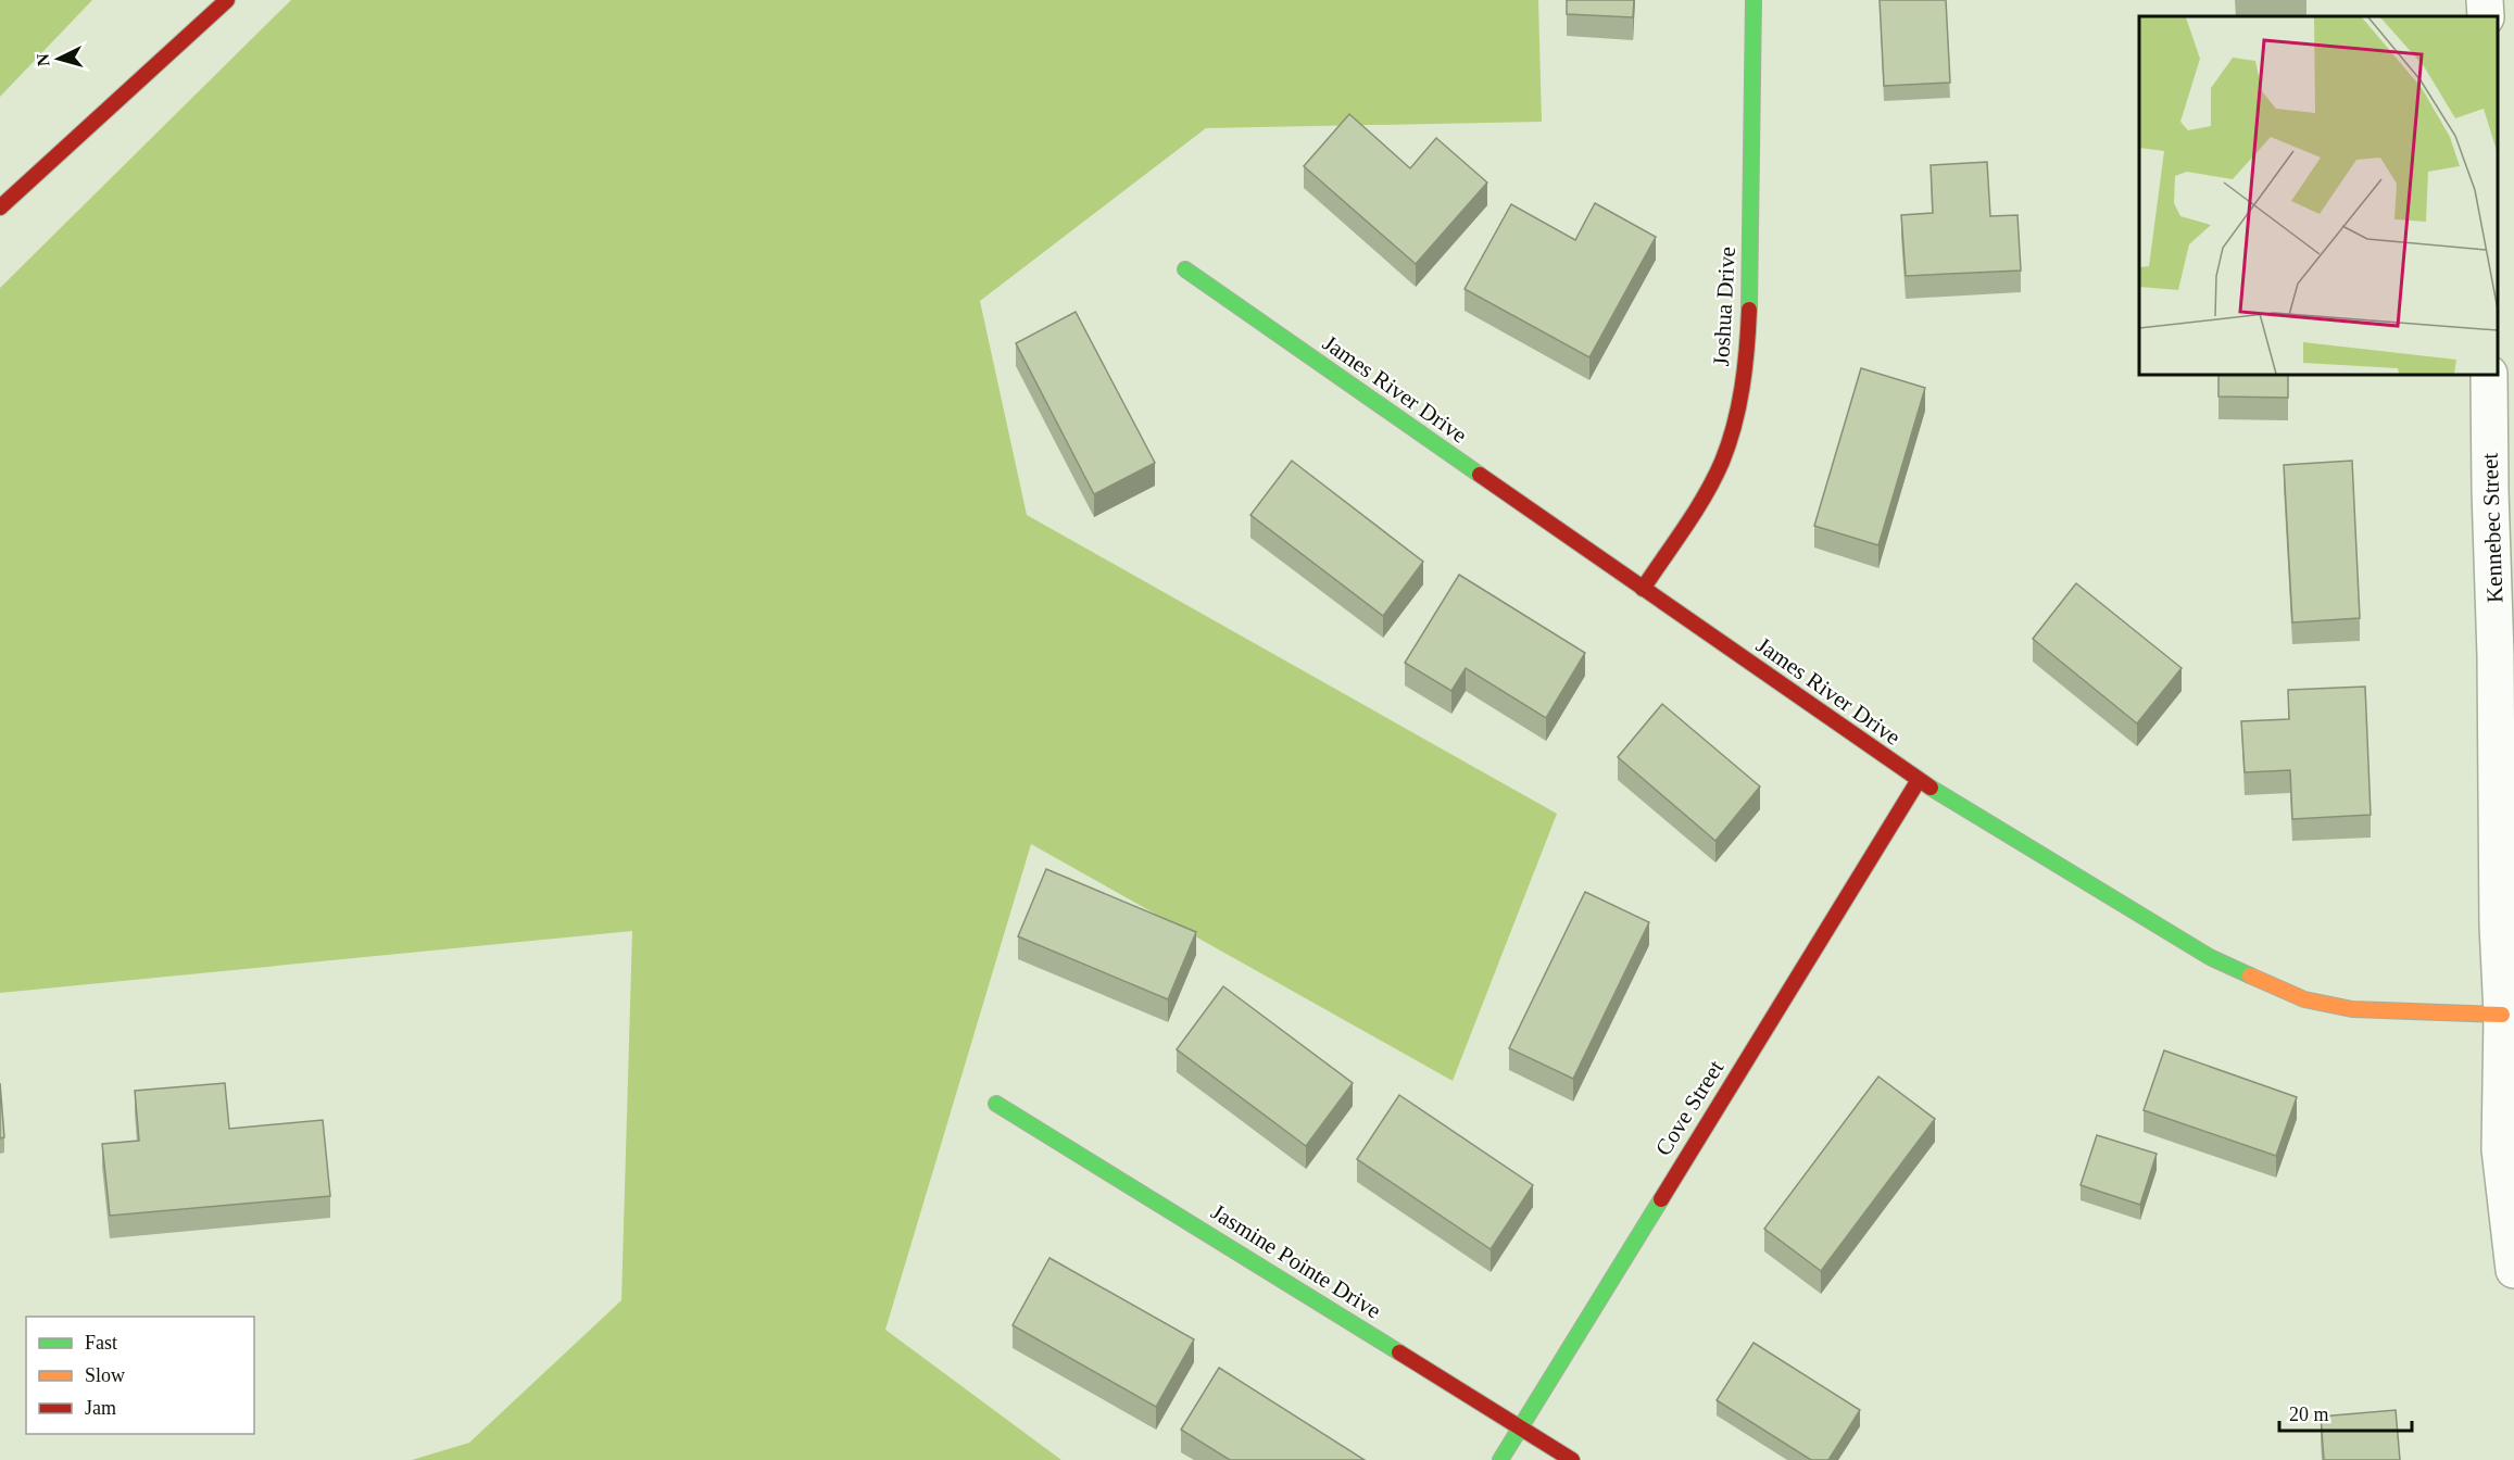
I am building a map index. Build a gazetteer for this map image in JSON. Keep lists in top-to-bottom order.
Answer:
{
  "streets": {
    "street": [
      "Joshua Drive",
      "James River Drive",
      "Kennebec Street",
      "Cove Street",
      "Jasmine Pointe Drive"
    ]
  },
  "crossings": [
    ["Joshua Drive", "James River Drive"],
    ["James River Drive", "Kennebec Street"],
    ["James River Drive", "Cove Street"],
    ["Cove Street", "Jasmine Pointe Drive"]
  ],
  "legend": ["Fast", "Slow", "Jam"],
  "scale_bar": "20 m",
  "north": "left"
}
